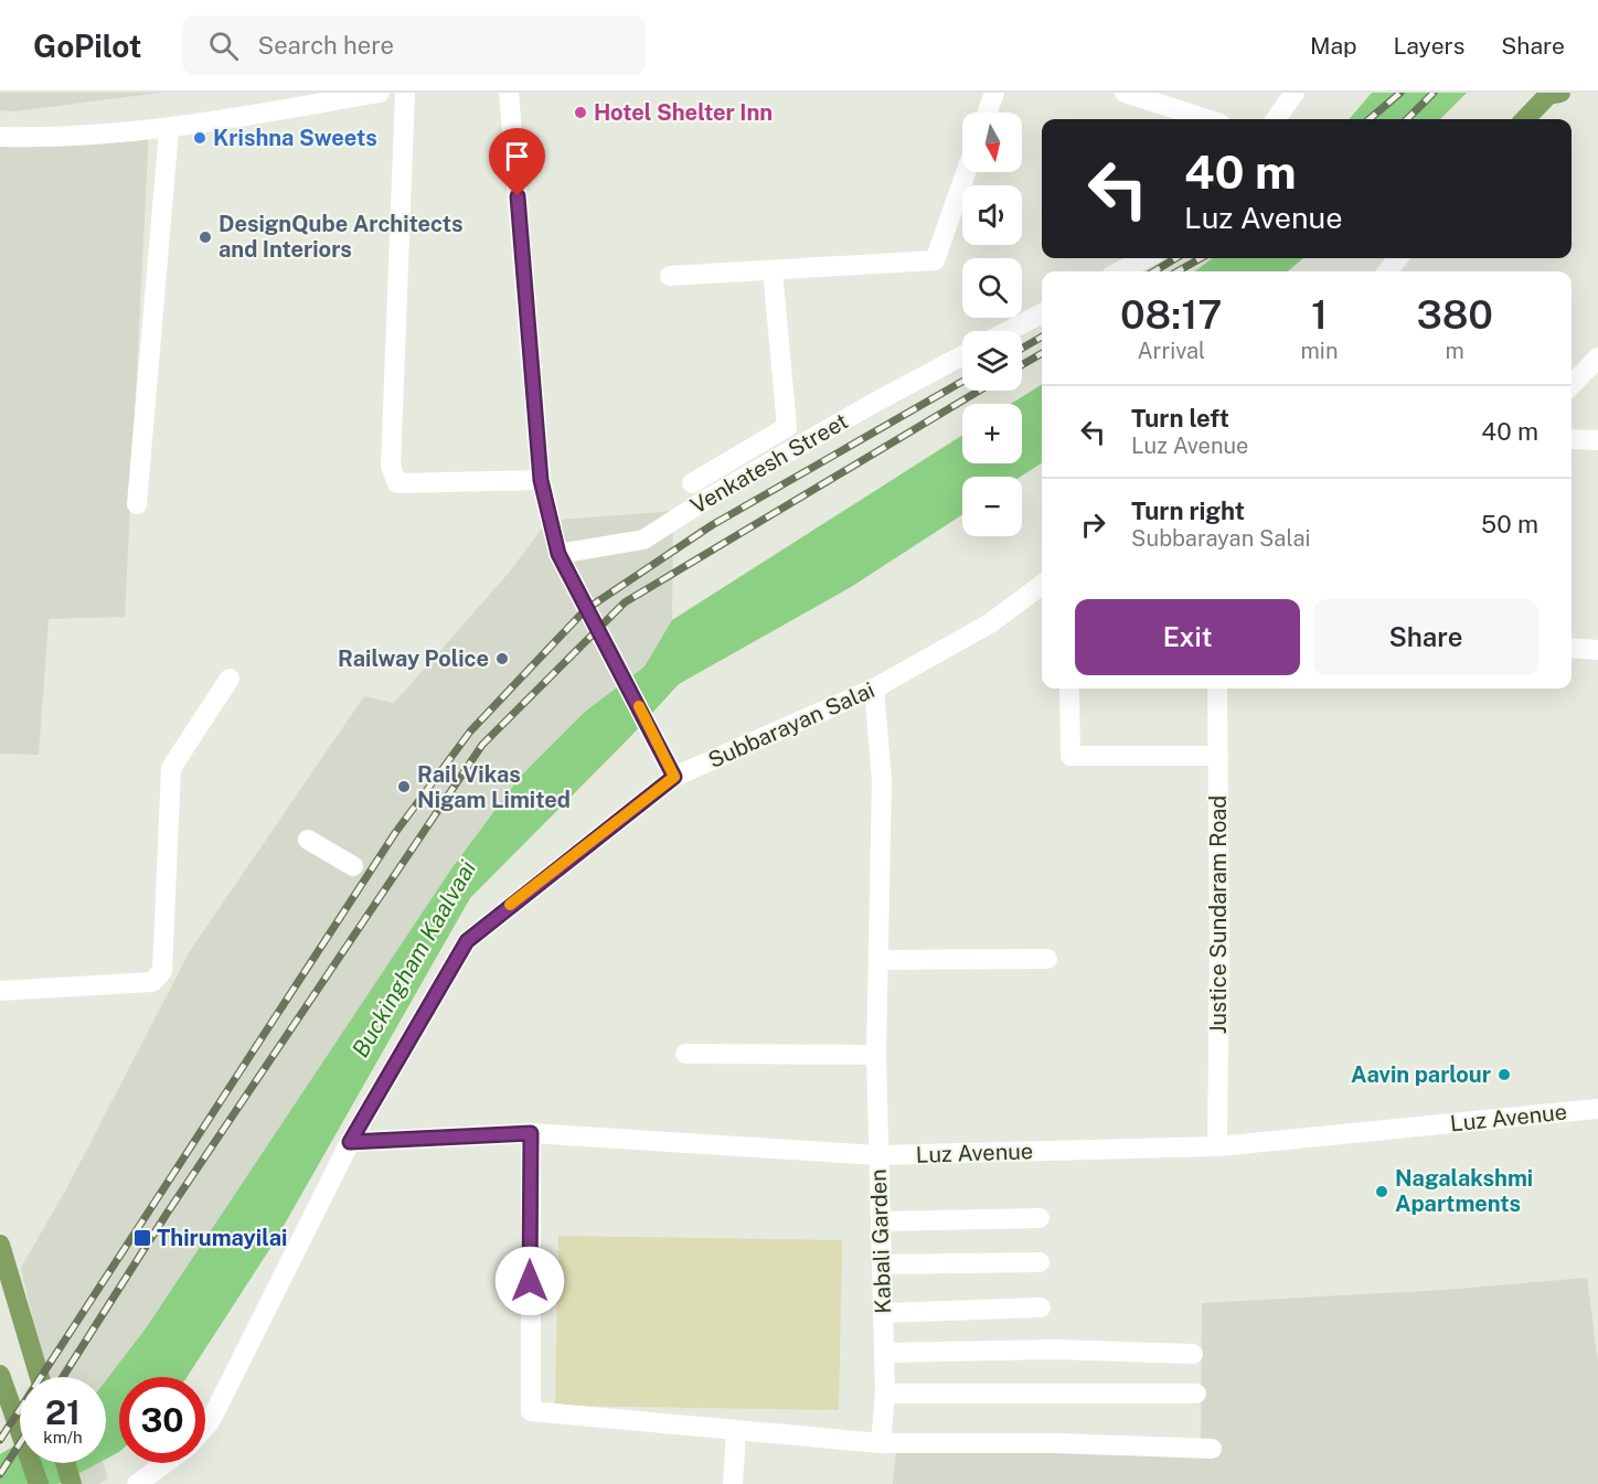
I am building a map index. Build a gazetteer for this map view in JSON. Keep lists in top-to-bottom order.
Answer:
{
  "streets": {
    "street": [
      "Venkatesh Street",
      "Subbarayan Salai",
      "Justice Sundaram Road",
      "Luz Avenue",
      "Kabali Garden"
    ]
  },
  "crossings": [
    ["Subbarayan Salai", "Luz Avenue"],
    ["Subbarayan Salai", "Kabali Garden"],
    ["Justice Sundaram Road", "Luz Avenue"],
    ["Luz Avenue", "Kabali Garden"]
  ],
  "water": ["Buckingham Kaalvaai"],
  "places": {
    "other": [
      "Hotel Shelter Inn",
      "Krishna Sweets",
      "DesignQube Architects and Interiors",
      "Railway Police",
      "Rail Vikas Nigam Limited",
      "Aavin parlour",
      "Nagalakshmi Apartments"
    ],
    "transit": ["Thirumayilai"]
  },
  "north": "bottom",
  "page": {
    "header": "GoPilot",
    "search": "Search here",
    "nav": ["Map", "Layers", "Share"],
    "map_buttons": ["+", "−"],
    "turn": ["40 m", "Luz Avenue"],
    "eta": [
      "08:17",
      "Arrival",
      "1",
      "min",
      "380",
      "m"
    ],
    "list": [
      {
        "name": "Turn left",
        "note": "Luz Avenue",
        "value": "40 m"
      },
      {
        "name": "Turn right",
        "note": "Subbarayan Salai",
        "value": "50 m"
      }
    ],
    "buttons": ["Exit", "Share"],
    "speed": "21 km/h",
    "limit": "30"
  }
}
